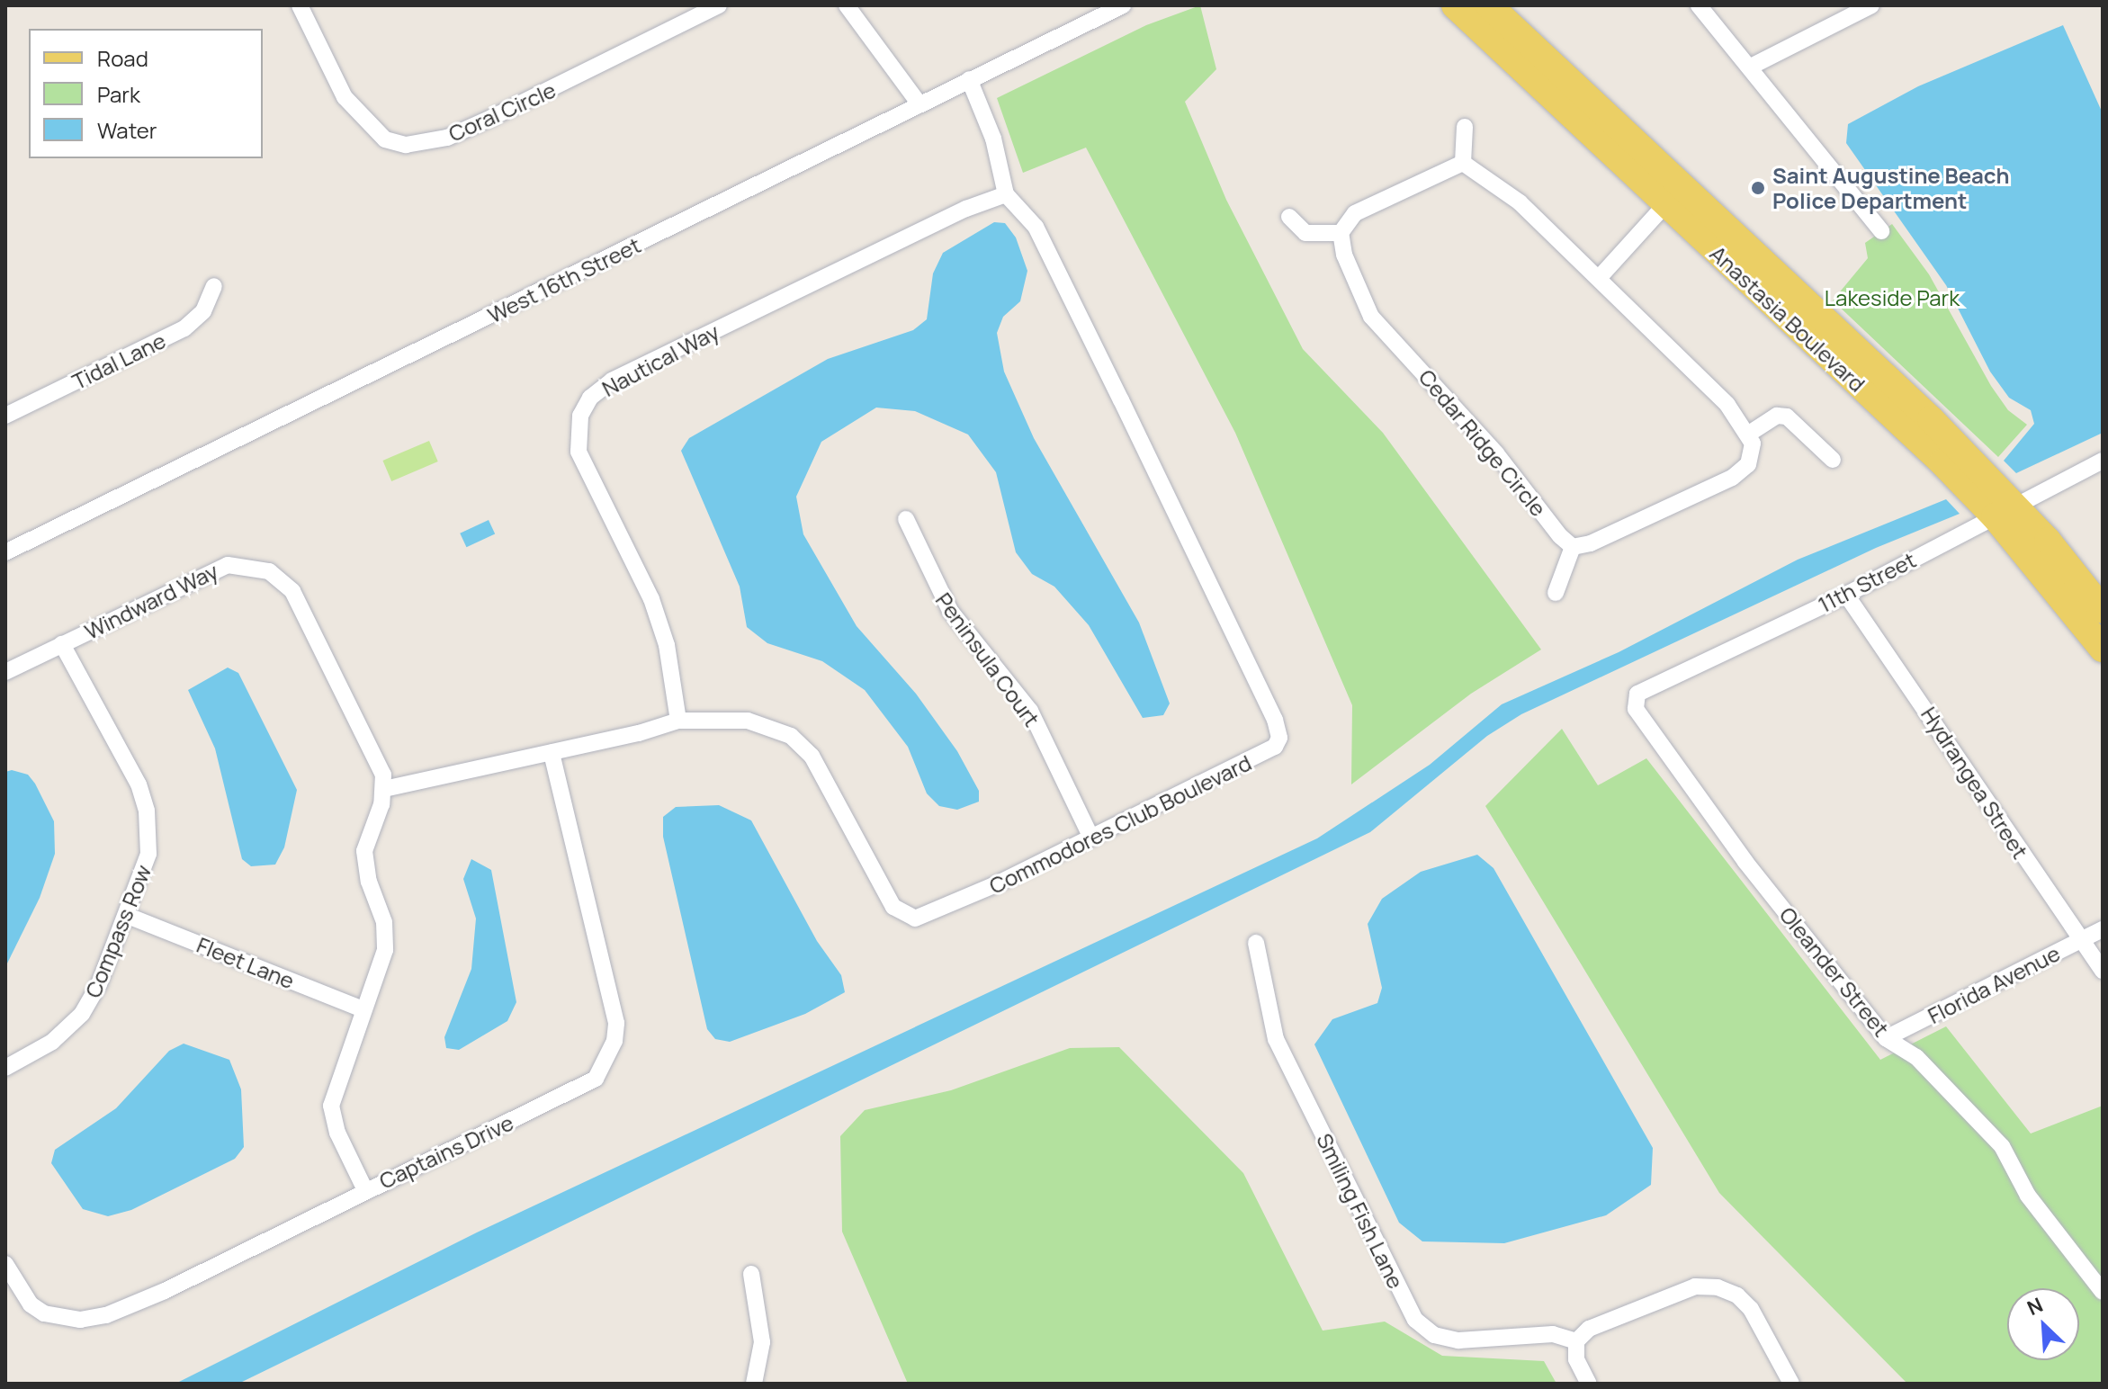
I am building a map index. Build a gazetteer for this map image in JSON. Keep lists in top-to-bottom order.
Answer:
{
  "streets": {
    "main road": ["Anastasia Boulevard"],
    "street": [
      "Coral Circle",
      "West 16th Street",
      "Nautical Way",
      "Tidal Lane",
      "Cedar Ridge Circle",
      "11th Street",
      "Windward Way",
      "Peninsula Court",
      "Hydrangea Street",
      "Commodores Club Boulevard",
      "Compass Row",
      "Fleet Lane",
      "Oleander Street",
      "Florida Avenue",
      "Captains Drive",
      "Smiling Fish Lane"
    ]
  },
  "crossings": [
    ["West 16th Street", "Commodores Club Boulevard"],
    ["Anastasia Boulevard", "11th Street"],
    ["Nautical Way", "Commodores Club Boulevard"],
    ["11th Street", "Hydrangea Street"],
    ["11th Street", "Oleander Street"],
    ["Windward Way", "Commodores Club Boulevard"],
    ["Windward Way", "Compass Row"],
    ["Peninsula Court", "Commodores Club Boulevard"],
    ["Hydrangea Street", "Florida Avenue"],
    ["Commodores Club Boulevard", "Captains Drive"],
    ["Compass Row", "Fleet Lane"],
    ["Oleander Street", "Florida Avenue"]
  ],
  "parks": ["Lakeside Park"],
  "places": ["Saint Augustine Beach Police Department"],
  "legend": ["Road", "Park", "Water"],
  "north": "top left"
}
